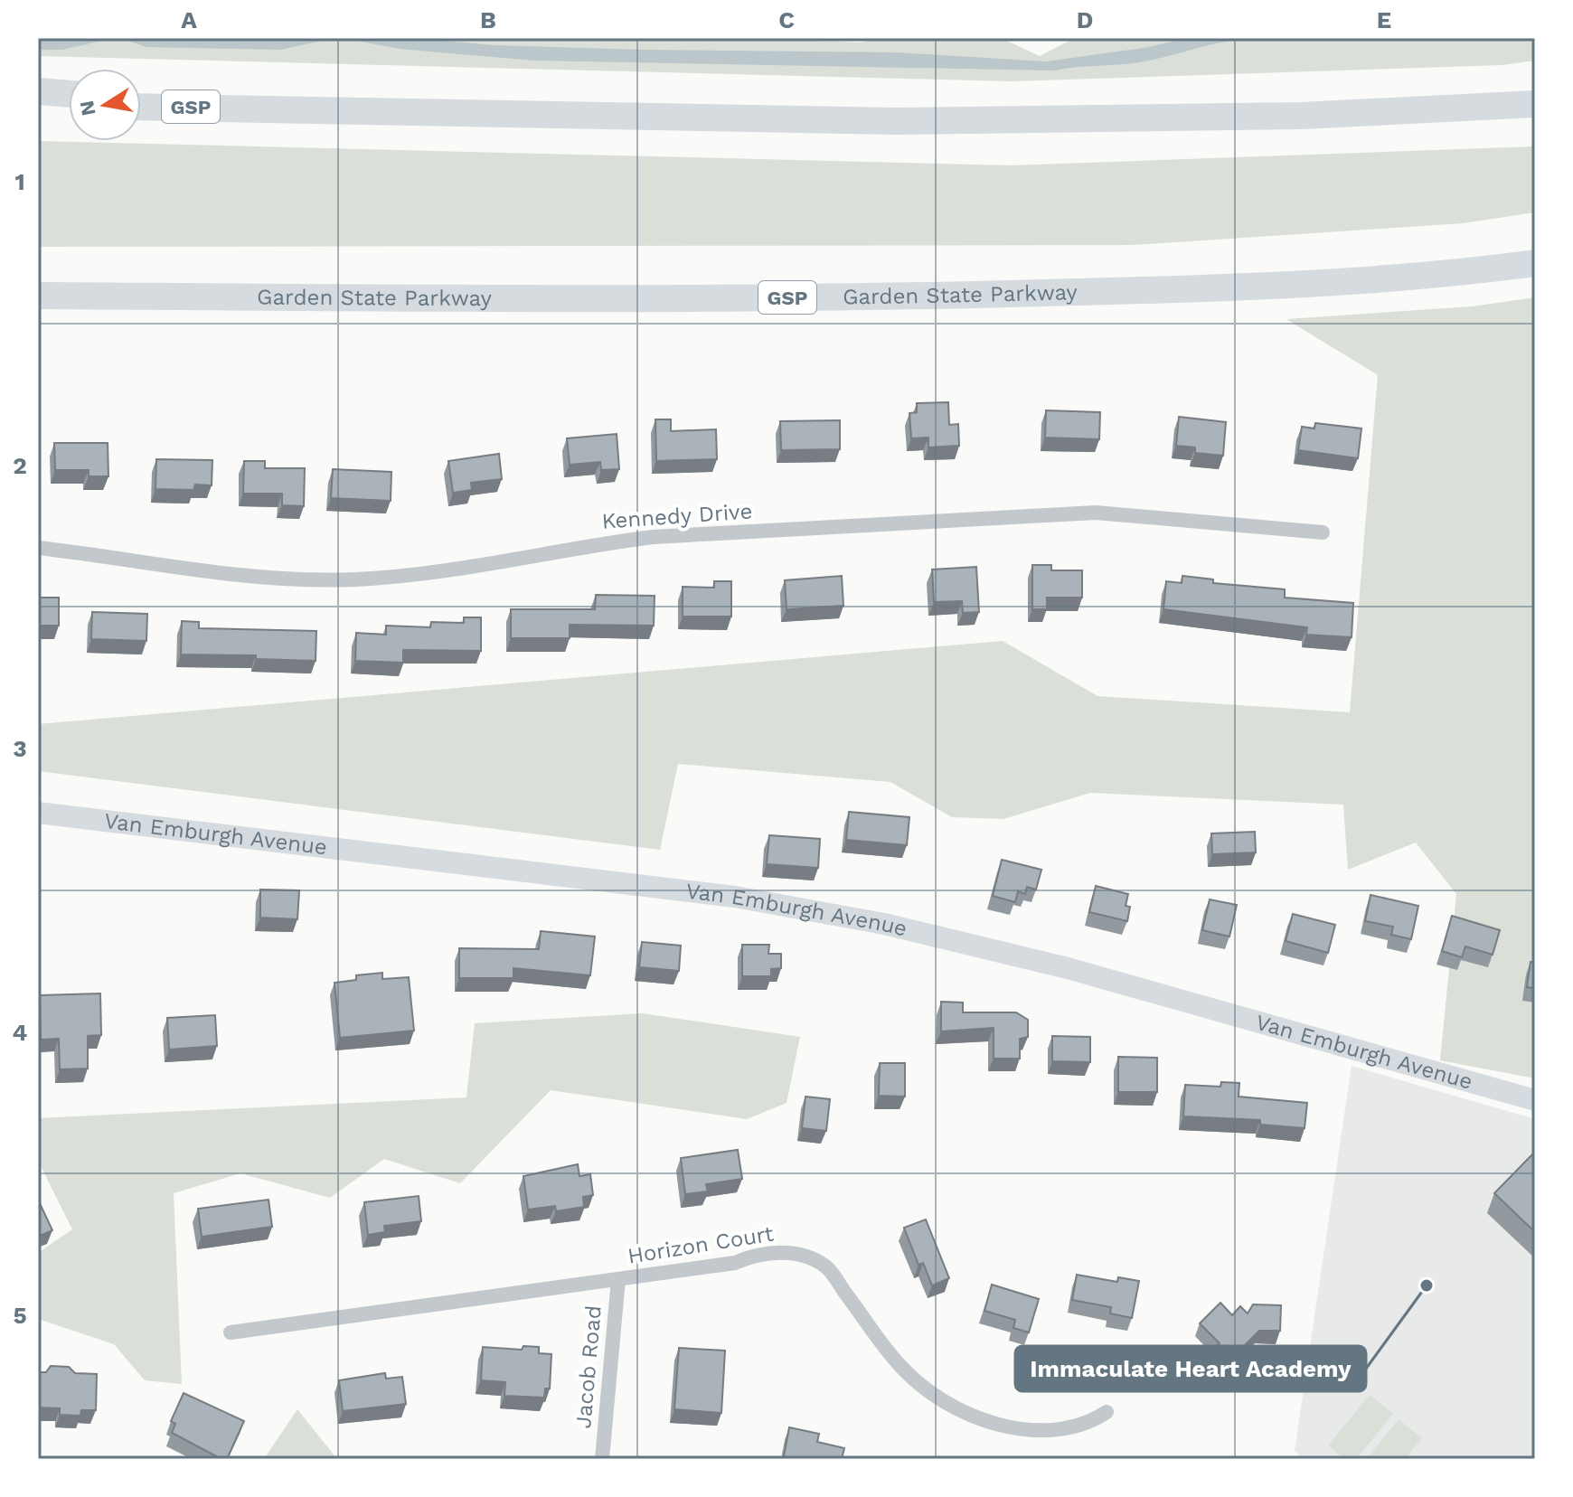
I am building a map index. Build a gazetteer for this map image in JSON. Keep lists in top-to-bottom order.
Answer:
{
  "streets": {
    "highway": ["GSP", "Garden State Parkway"],
    "main road": ["Van Emburgh Avenue"],
    "street": ["Kennedy Drive", "Horizon Court", "Jacob Road"]
  },
  "crossings": [
    ["Horizon Court", "Jacob Road"]
  ],
  "places": ["Immaculate Heart Academy"],
  "north": "left",
  "grid": {
    "columns": [
      "A",
      "B",
      "C",
      "D",
      "E"
    ],
    "rows": [
      "1",
      "2",
      "3",
      "4",
      "5"
    ]
  }
}
